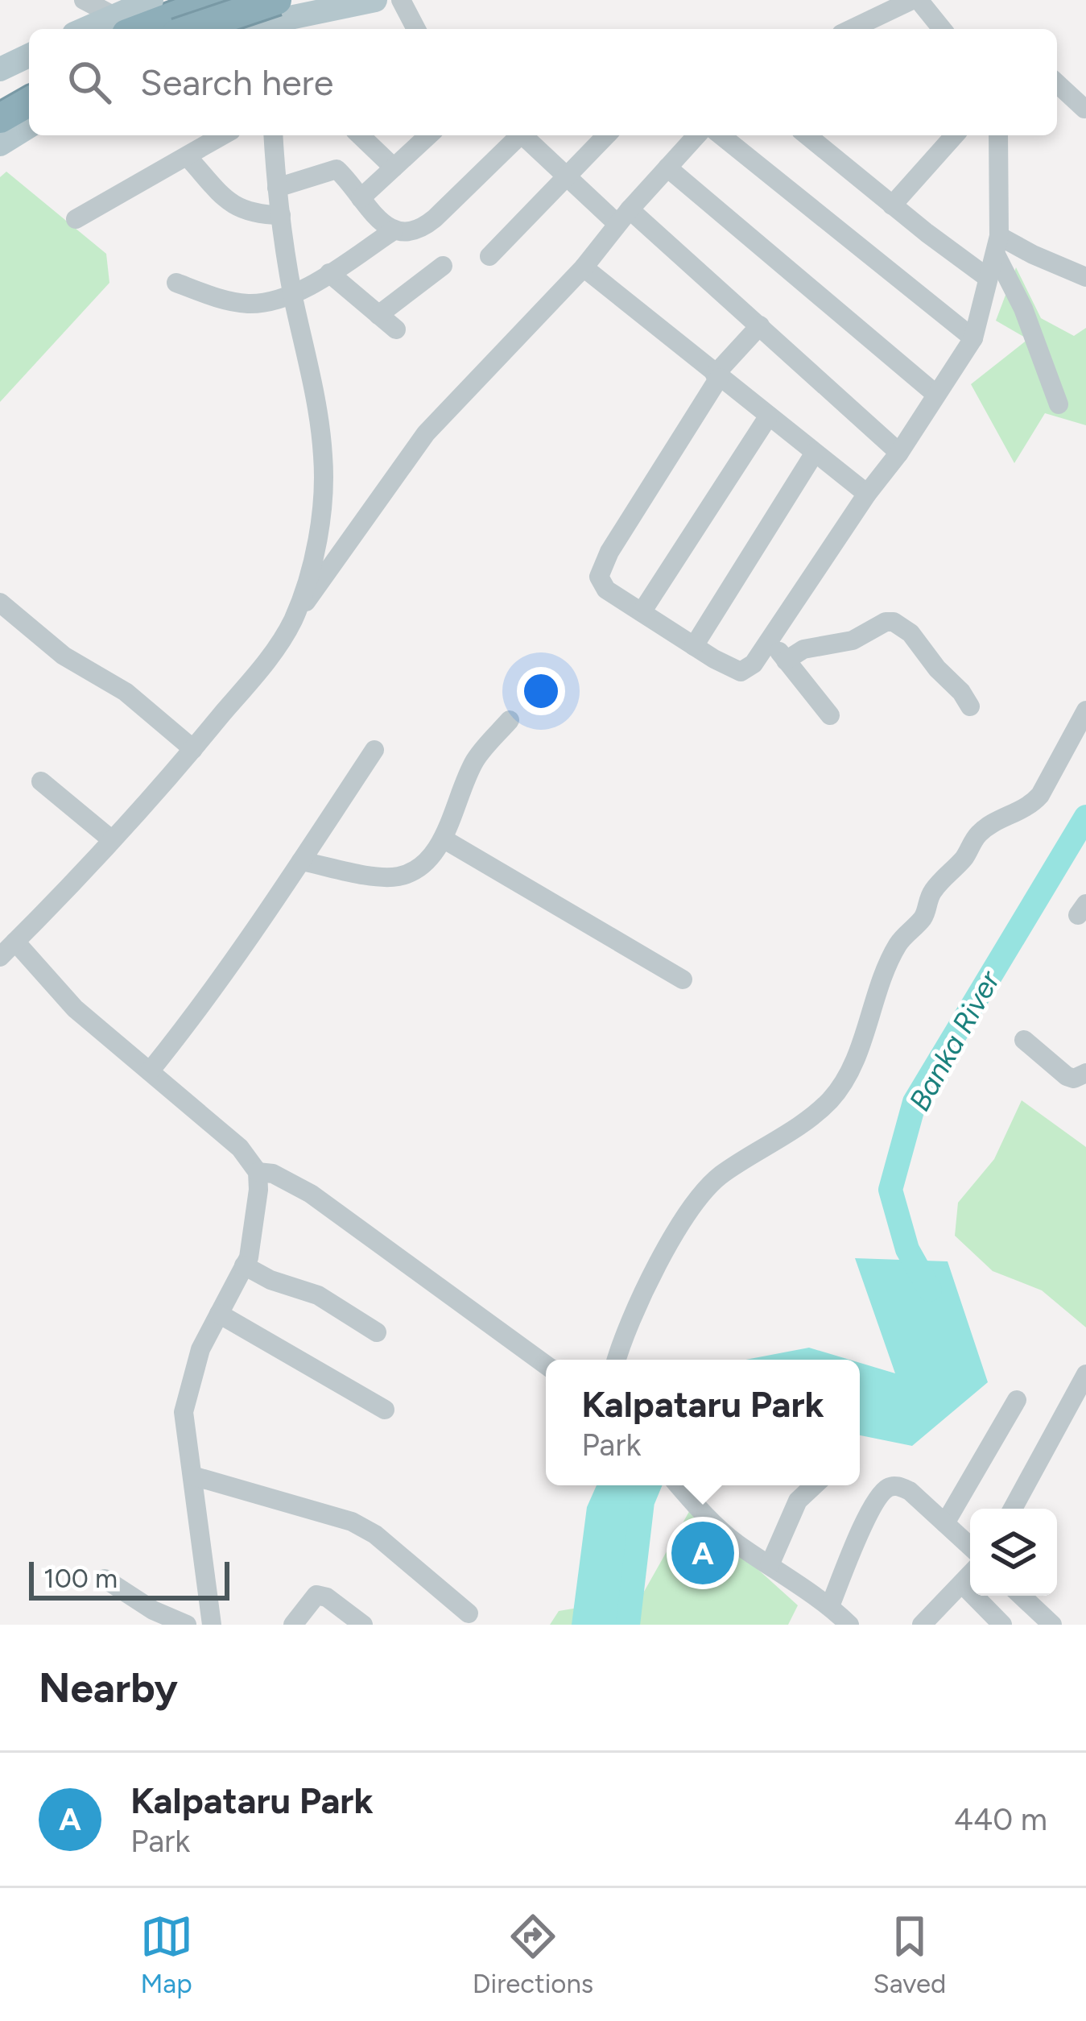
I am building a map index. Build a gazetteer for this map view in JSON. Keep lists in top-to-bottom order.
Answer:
{
  "water": ["Banka River"],
  "scale_bar": "100 m",
  "page": {
    "search": "Search here",
    "popup": ["Kalpataru Park", "Park"],
    "pins": "A",
    "scale": "100 m",
    "heading": "Nearby",
    "list": [
      {
        "mark": "A",
        "name": "Kalpataru Park",
        "note": "Park",
        "value": "440 m"
      }
    ],
    "nav": ["Map", "Directions", "Saved"]
  }
}
